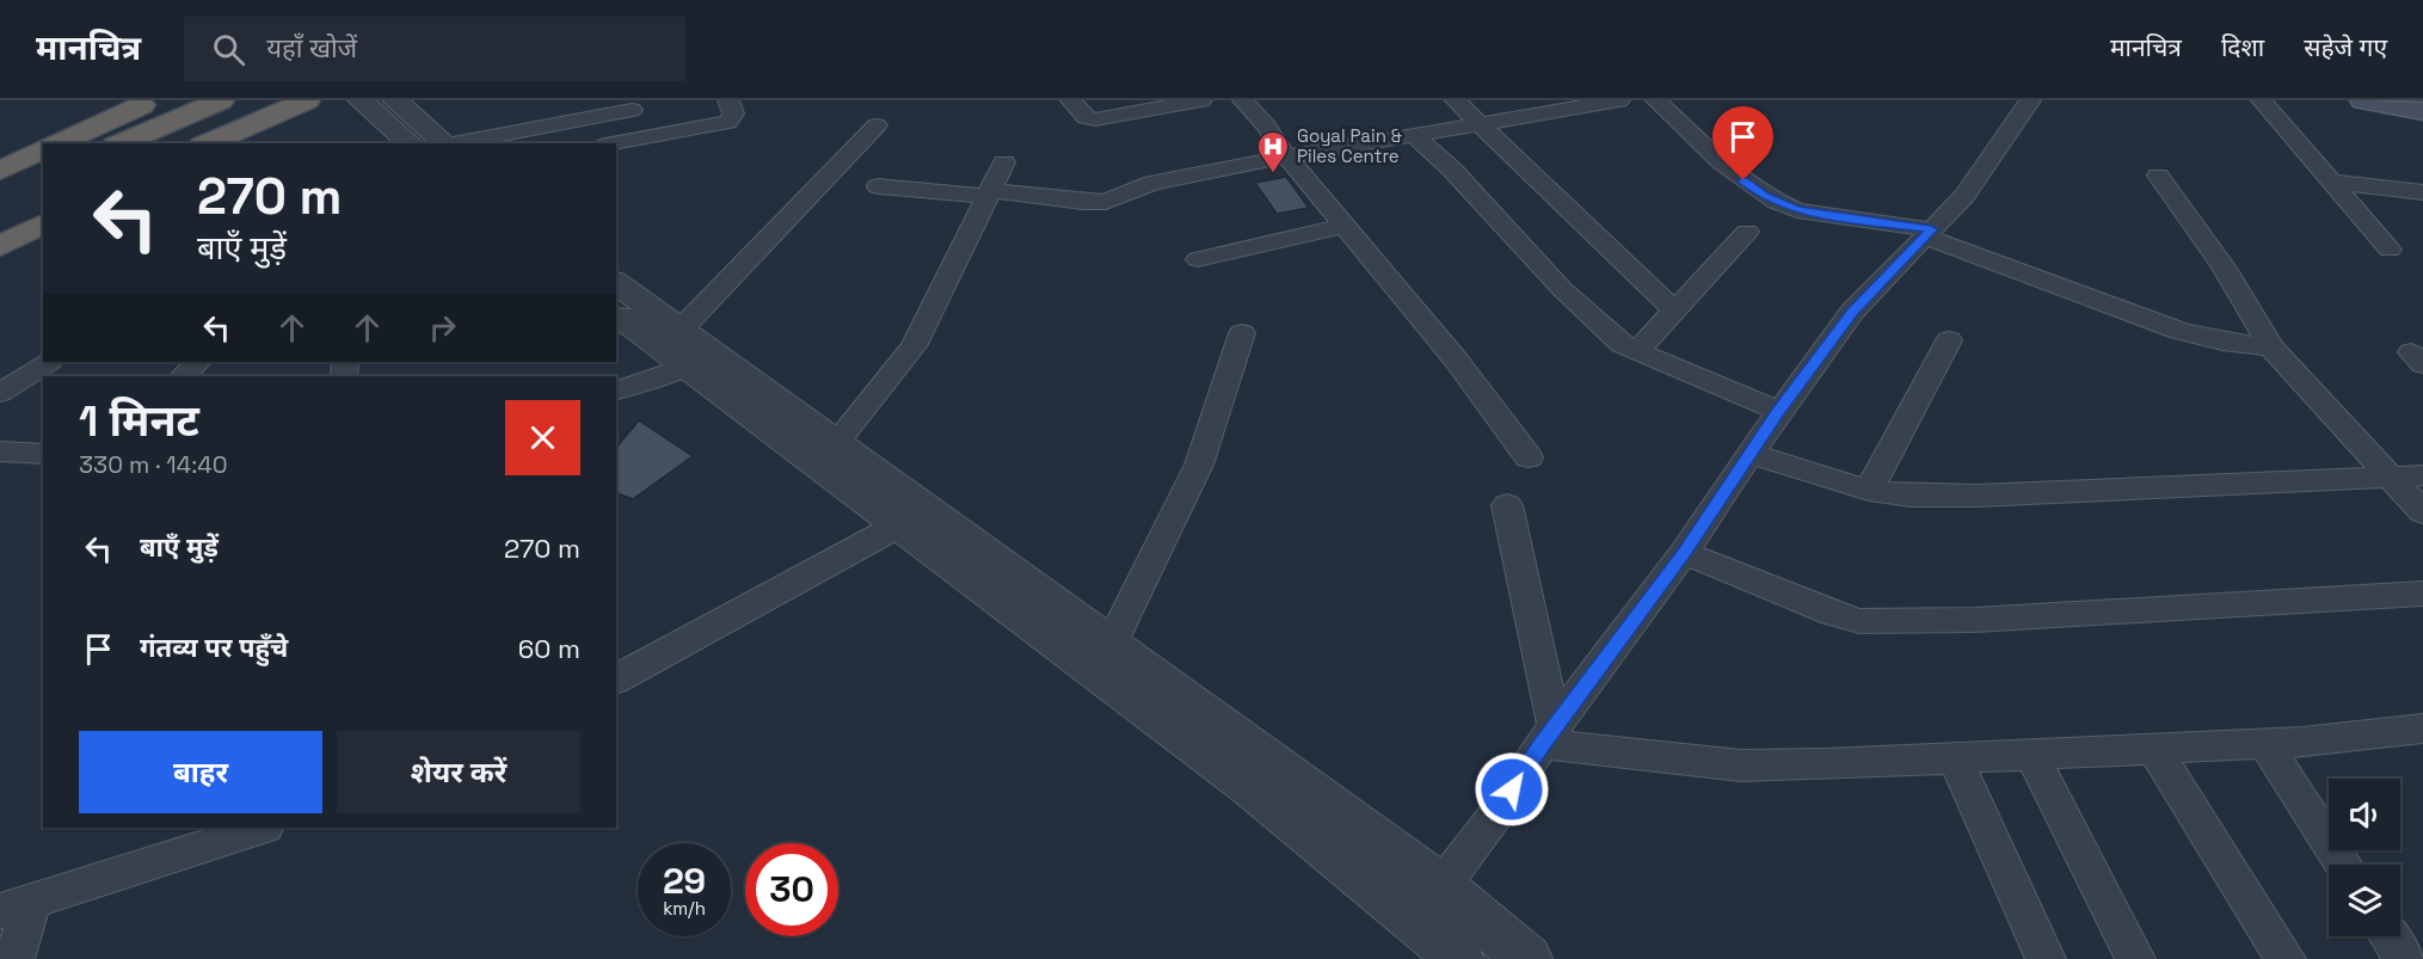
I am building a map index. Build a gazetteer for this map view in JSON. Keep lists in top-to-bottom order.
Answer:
{
  "places": {
    "hospital": ["Goyal Pain & Piles Centre"]
  },
  "page": {
    "header": "मानचित्र",
    "search": "यहाँ खोजें",
    "nav": ["मानचित्र", "दिशा", "सहेजे गए"],
    "turn": ["270 m", "बाएँ मुड़ें"],
    "heading": ["1 मिनट", "330 m · 14:40"],
    "list": [
      {
        "name": "बाएँ मुड़ें",
        "value": "270 m"
      },
      {
        "name": "गंतव्य पर पहुँचे",
        "value": "60 m"
      }
    ],
    "buttons": ["बाहर", "शेयर करें"],
    "speed": "29 km/h",
    "limit": "30"
  }
}
